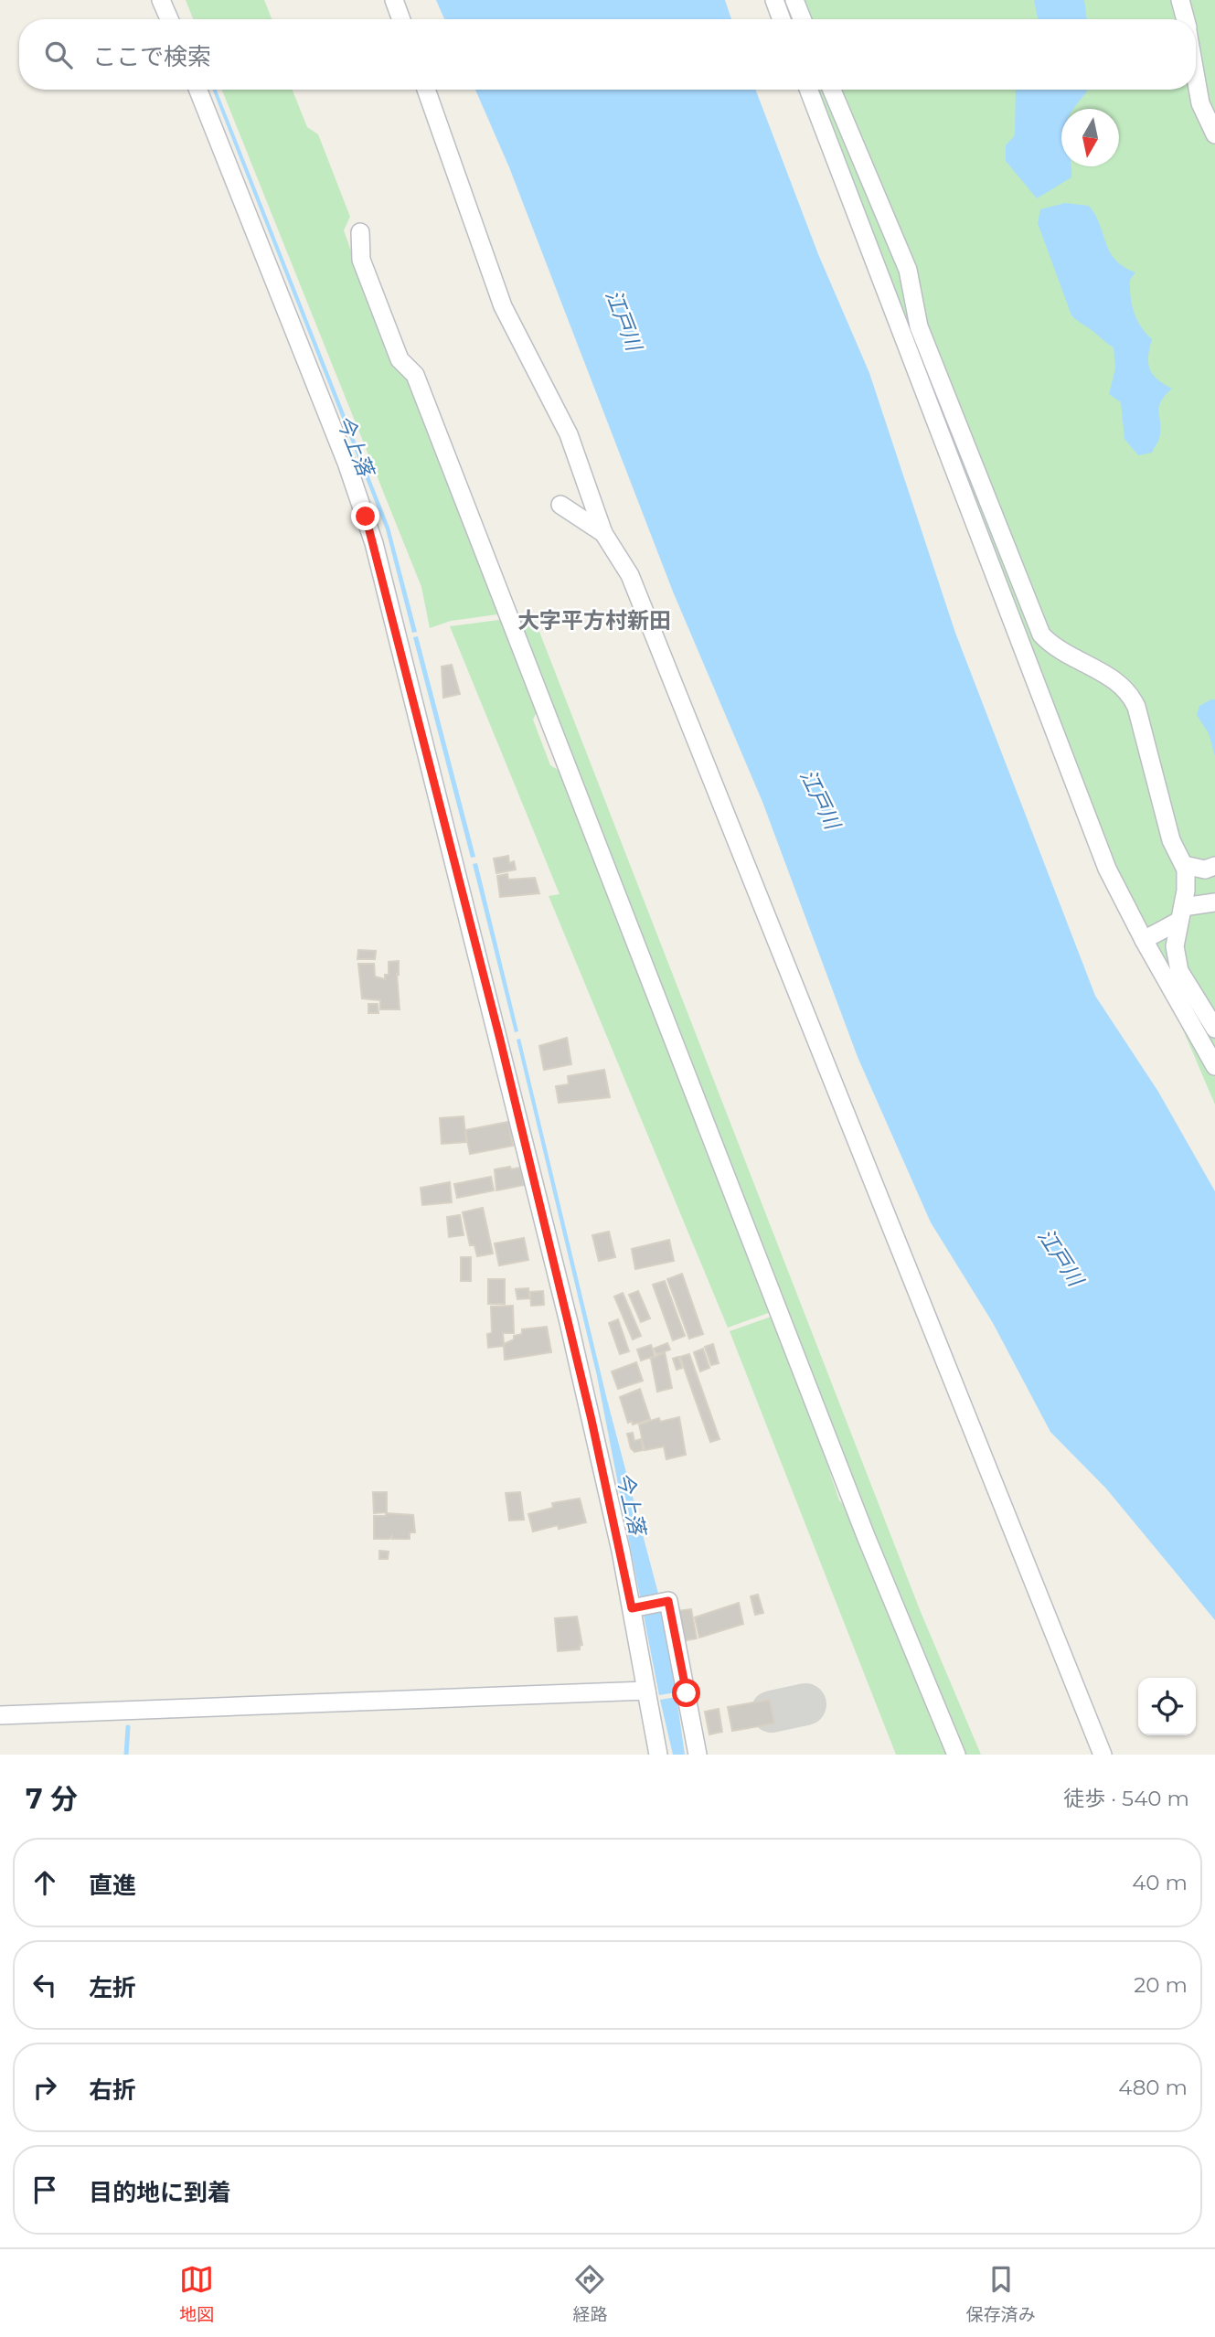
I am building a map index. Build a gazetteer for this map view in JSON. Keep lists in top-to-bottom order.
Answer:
{
  "districts": ["大字平方村新田"],
  "water": ["江戸川", "今上落"],
  "north": "bottom",
  "page": {
    "search": "ここで検索",
    "heading": ["7 分", "徒歩 · 540 m"],
    "list": [
      ["直進", "40 m"],
      ["左折", "20 m"],
      ["右折", "480 m"],
      "目的地に到着"
    ],
    "nav": ["地図", "経路", "保存済み"]
  }
}
